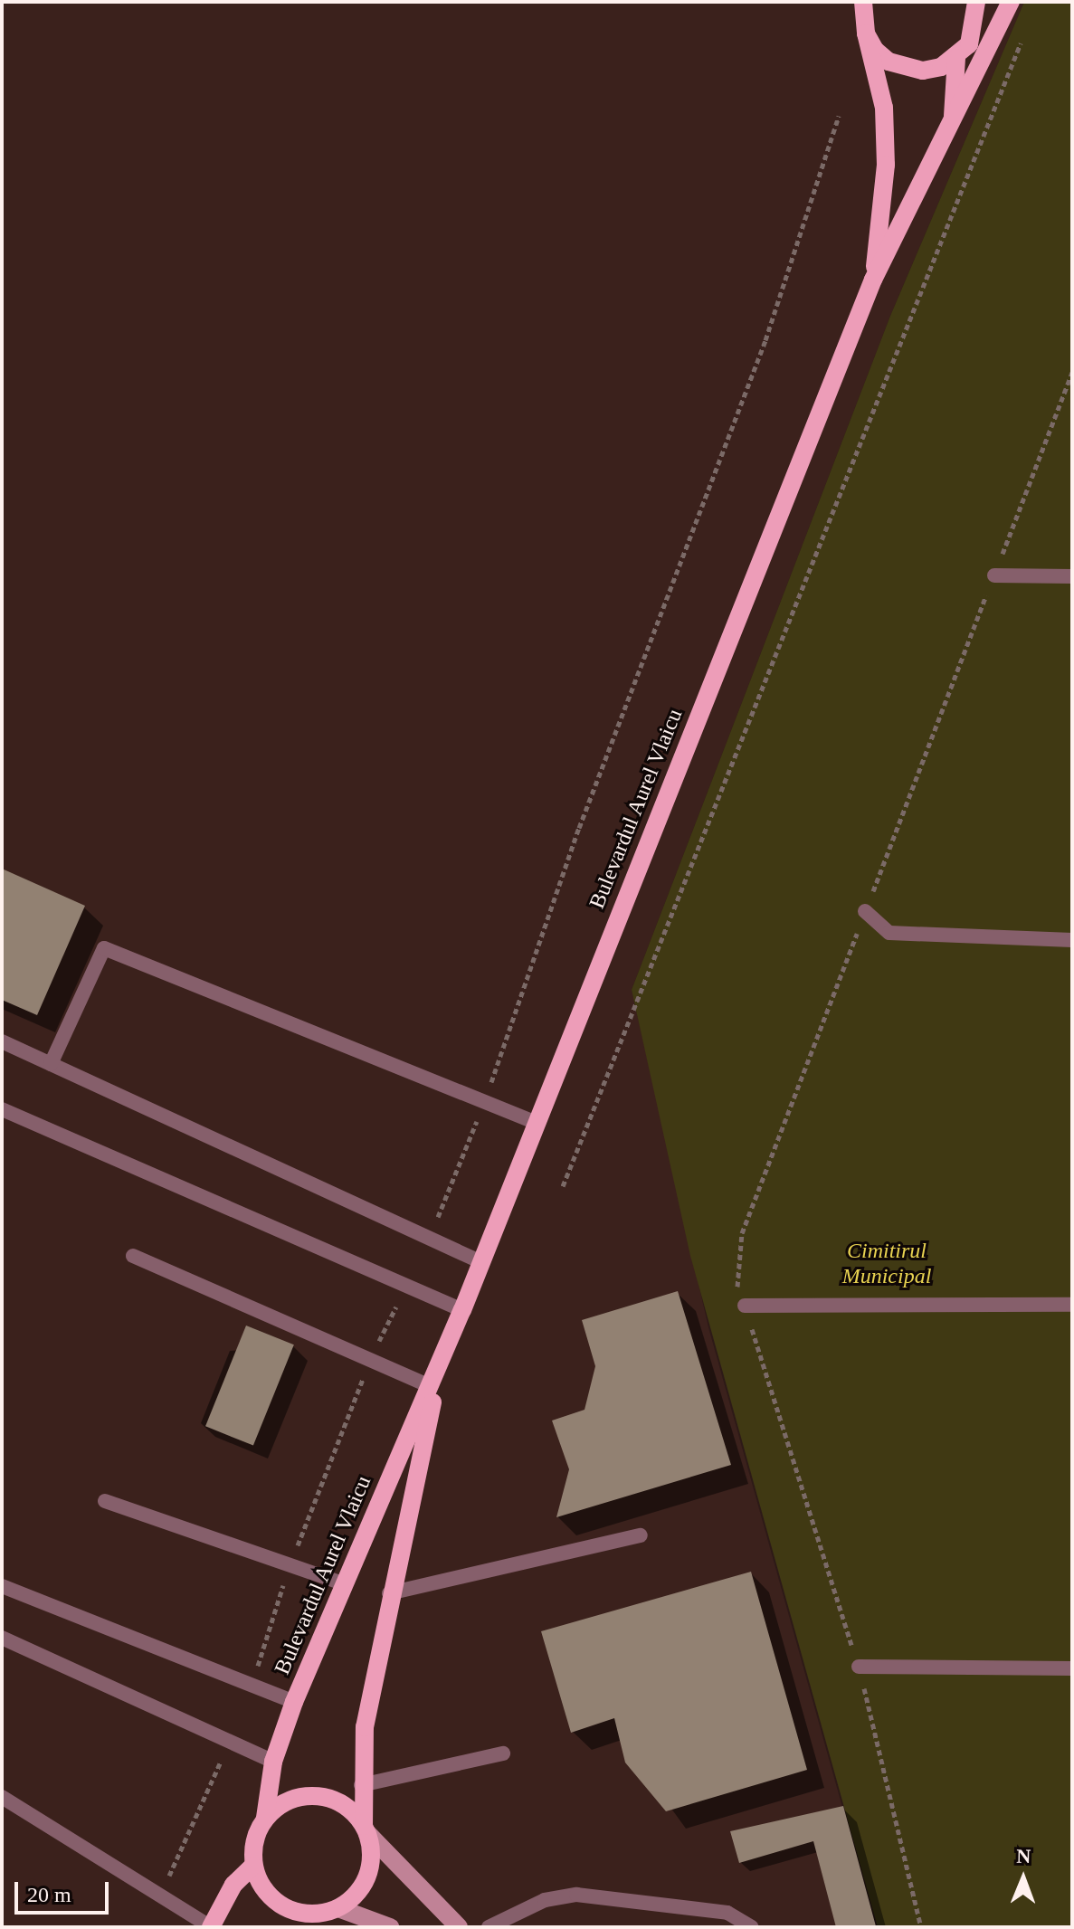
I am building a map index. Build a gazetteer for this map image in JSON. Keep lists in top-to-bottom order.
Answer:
{
  "streets": {
    "main road": ["Bulevardul Aurel Vlaicu"]
  },
  "parks": ["Cimitirul Municipal"],
  "scale_bar": "20 m",
  "north": "top"
}
